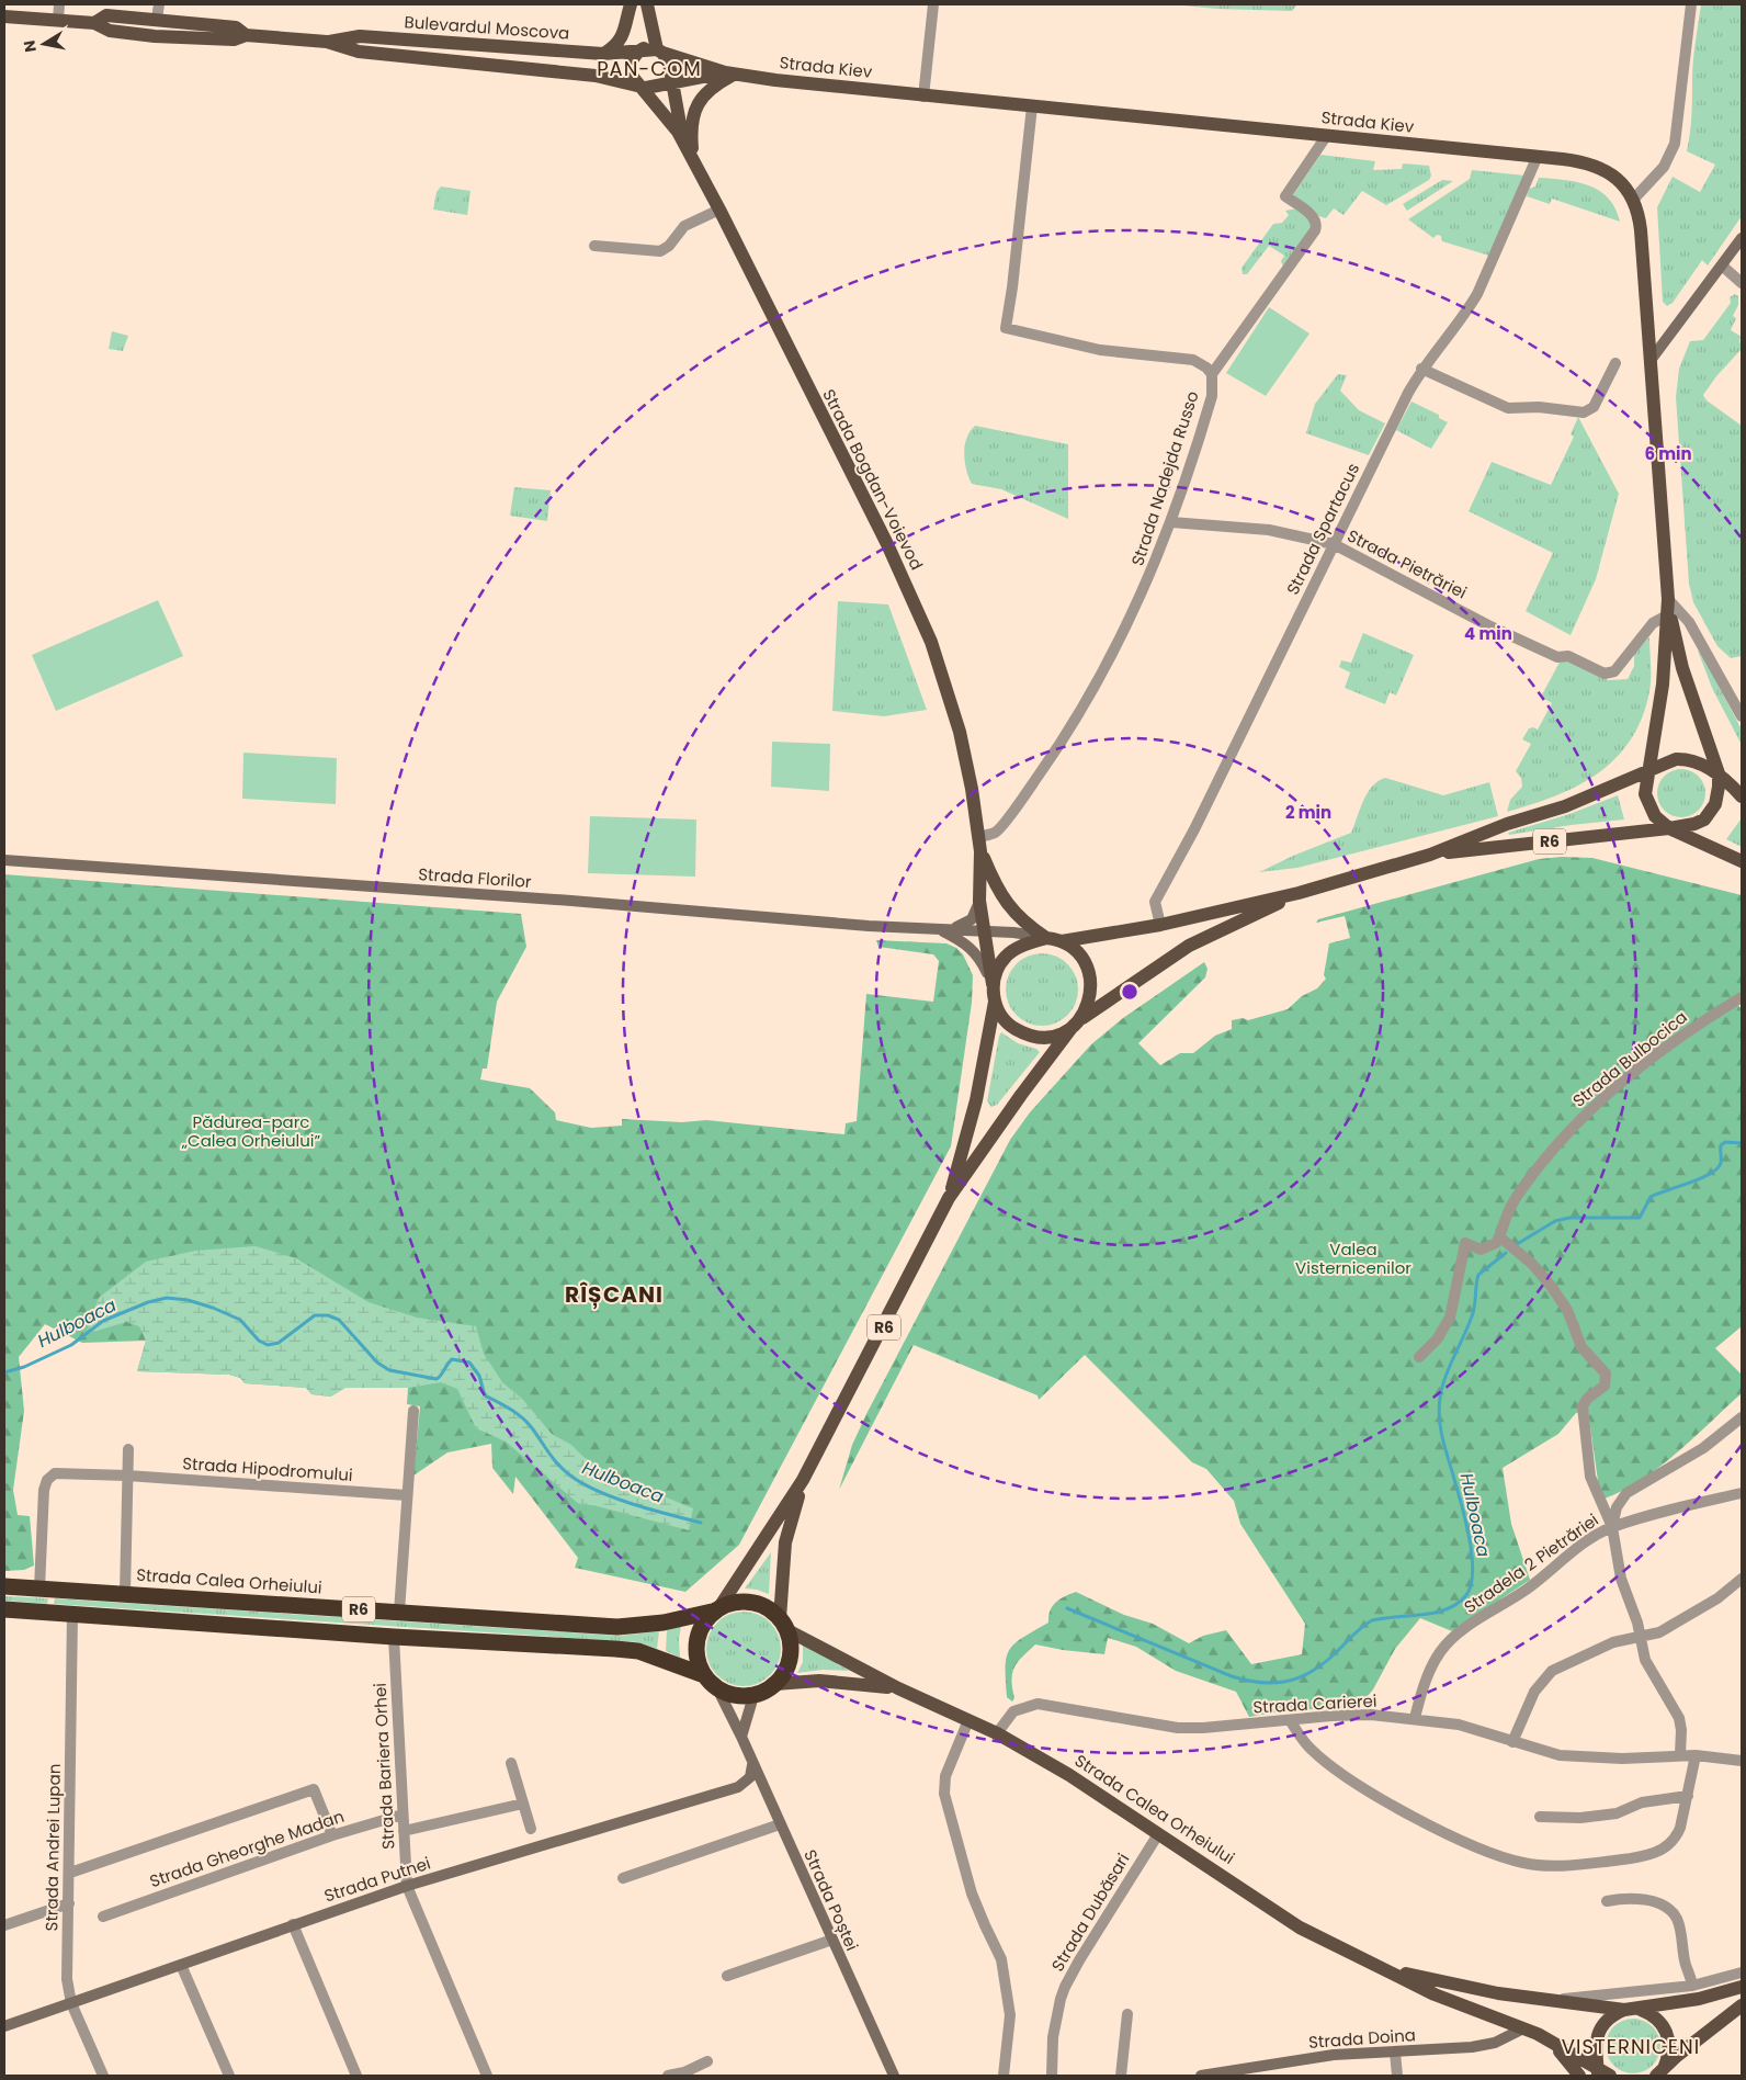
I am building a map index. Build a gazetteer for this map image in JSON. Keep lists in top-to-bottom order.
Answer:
{
  "streets": {
    "highway": ["R6", "Strada Calea Orheiului"],
    "main road": [
      "Bulevardul Moscova",
      "Strada Kiev",
      "Strada Bogdan-Voievod",
      "Strada Florilor",
      "Strada Putnei",
      "Strada Poștei",
      "Strada Doina"
    ],
    "street": [
      "Strada Nadejda Russo",
      "Strada Spartacus",
      "Strada Pietrăriei",
      "Strada Bulbocica",
      "Strada Hipodromului",
      "Stradela 2 Pietrăriei",
      "Strada Carierei",
      "Strada Bariera Orhei",
      "Strada Andrei Lupan",
      "Strada Gheorghe Madan",
      "Strada Dubăsari"
    ]
  },
  "crossings": [
    ["Bulevardul Moscova", "Strada Kiev"],
    ["Bulevardul Moscova", "Strada Bogdan-Voievod"],
    ["Strada Kiev", "Strada Nadejda Russo"],
    ["Strada Kiev", "Strada Bogdan-Voievod"],
    ["Strada Kiev", "Strada Spartacus"],
    ["Strada Nadejda Russo", "Strada Bogdan-Voievod"],
    ["Strada Nadejda Russo", "Strada Pietrăriei"],
    ["Strada Bogdan-Voievod", "R6"],
    ["Strada Bogdan-Voievod", "Strada Florilor"],
    ["Strada Spartacus", "Strada Pietrăriei"],
    ["Strada Spartacus", "R6"],
    ["R6", "Strada Florilor"],
    ["R6", "Strada Calea Orheiului"],
    ["R6", "Strada Bariera Orhei"],
    ["R6", "Strada Andrei Lupan"],
    ["R6", "Strada Poștei"],
    ["Strada Hipodromului", "Strada Calea Orheiului"],
    ["Stradela 2 Pietrăriei", "Strada Carierei"],
    ["Strada Calea Orheiului", "Strada Carierei"],
    ["Strada Calea Orheiului", "Strada Poștei"],
    ["Strada Calea Orheiului", "Strada Dubăsari"],
    ["Strada Calea Orheiului", "Strada Doina"],
    ["Strada Bariera Orhei", "Strada Gheorghe Madan"],
    ["Strada Bariera Orhei", "Strada Putnei"],
    ["Strada Andrei Lupan", "Strada Putnei"],
    ["Strada Putnei", "Strada Poștei"]
  ],
  "districts": ["PAN-COM", "RÎȘCANI", "VISTERNICENI"],
  "water": ["Hulboaca"],
  "parks": ["Pădurea-parc „Calea Orheiului”", "Valea Visternicenilor"],
  "north": "left",
  "rings": ["6 min", "4 min", "2 min"]
}
